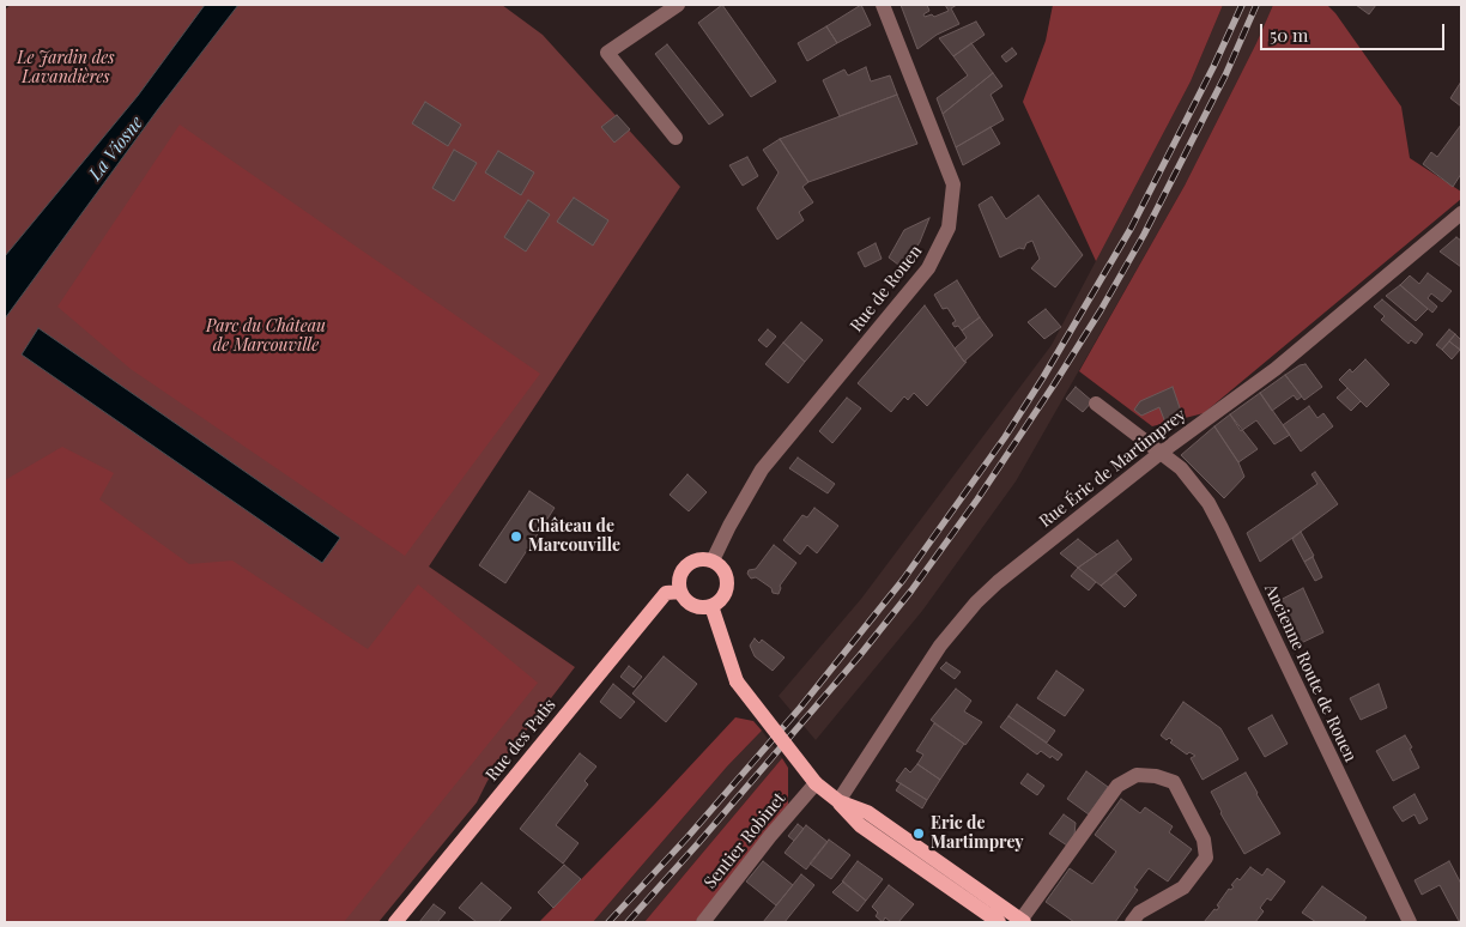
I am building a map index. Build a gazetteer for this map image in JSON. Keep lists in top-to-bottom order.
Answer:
{
  "streets": {
    "main road": ["Rue des Patis"],
    "street": [
      "Rue de Rouen",
      "Rue Éric de Martimprey",
      "Ancienne Route de Rouen",
      "Sentier Robinet"
    ]
  },
  "crossings": [
    ["Rue de Rouen", "Rue des Patis"],
    ["Rue Éric de Martimprey", "Ancienne Route de Rouen"]
  ],
  "water": ["La Viosne"],
  "parks": ["Le Jardin des Lavandières", "Parc du Château de Marcouville"],
  "places": ["Château de Marcouville", "Eric de Martimprey"],
  "scale_bar": "50 m"
}
